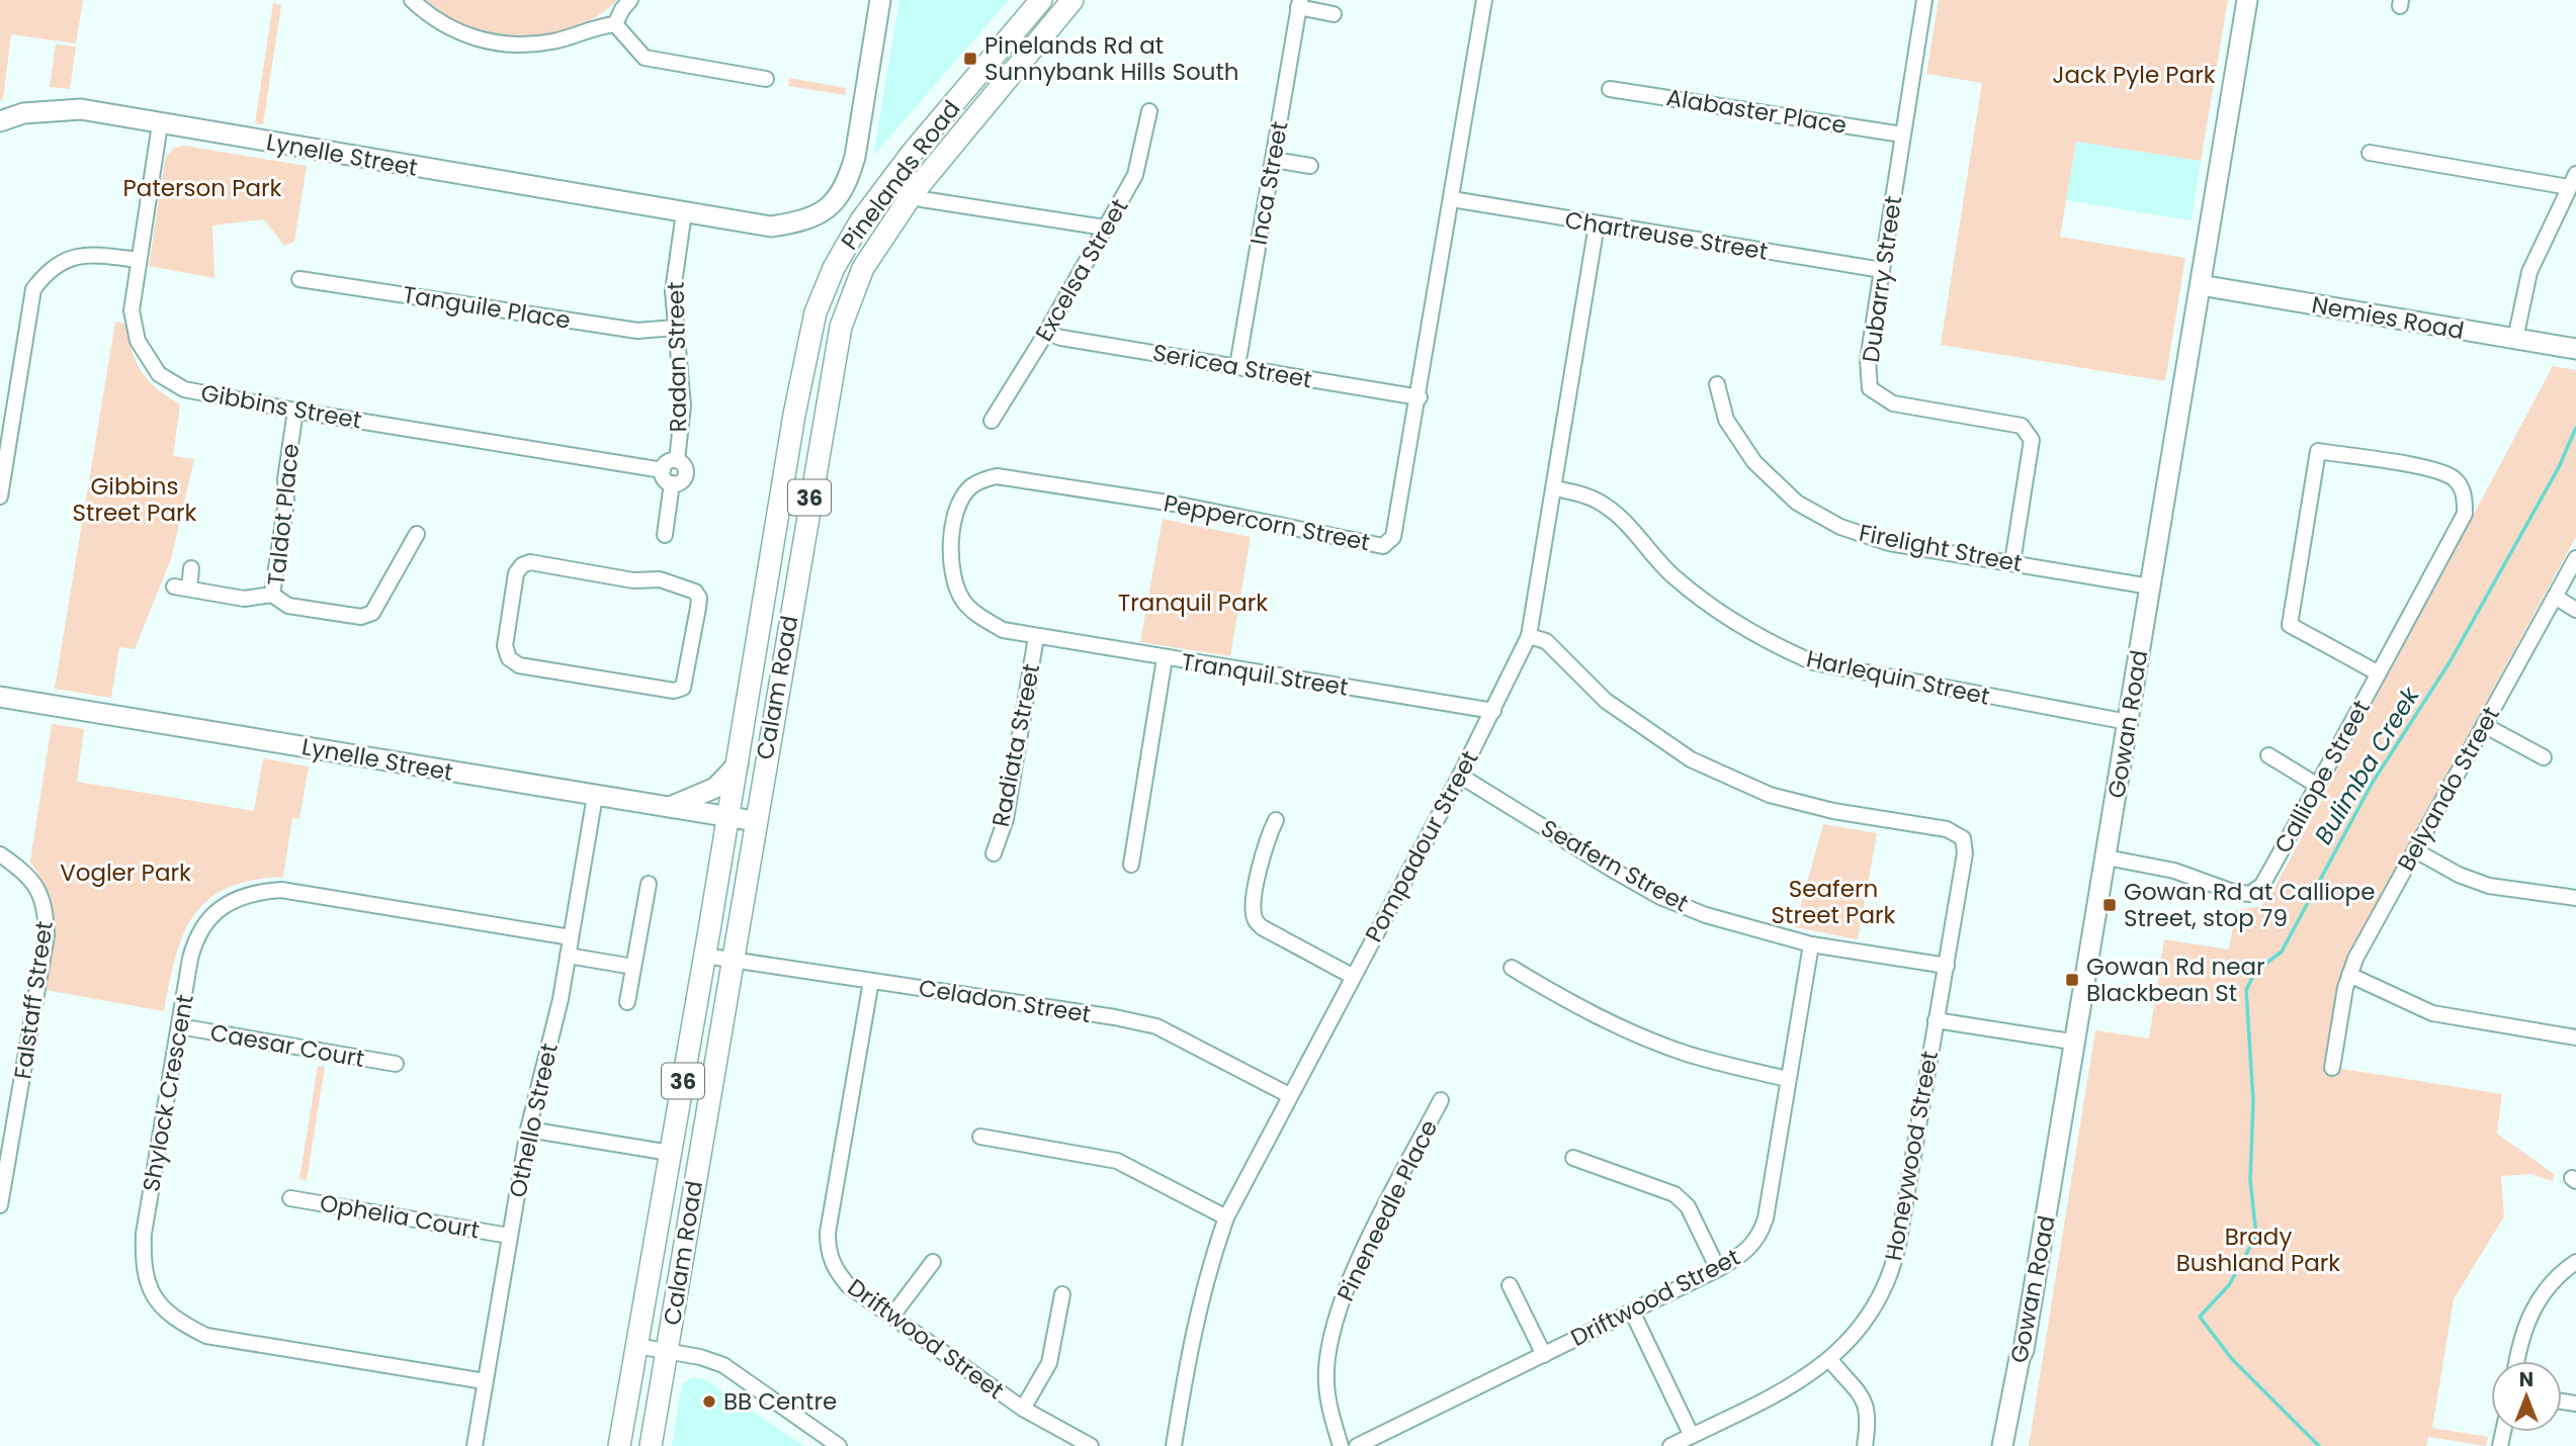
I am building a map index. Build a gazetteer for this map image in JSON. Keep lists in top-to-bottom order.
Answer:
{
  "streets": {
    "main road": ["Pinelands Road", "36", "Calam Road"],
    "street": [
      "Alabaster Place",
      "Lynelle Street",
      "Inca Street",
      "Chartreuse Street",
      "Excelsa Street",
      "Dubarry Street",
      "Tanguile Place",
      "Nemies Road",
      "Radan Street",
      "Sericea Street",
      "Gibbins Street",
      "Taldot Place",
      "Peppercorn Street",
      "Firelight Street",
      "Tranquil Street",
      "Harlequin Street",
      "Gowan Road",
      "Radiata Street",
      "Calliope Street",
      "Belyando Street",
      "Pompadour Street",
      "Seafern Street",
      "Falstaff Street",
      "Celadon Street",
      "Caesar Court",
      "Shylock Crescent",
      "Othello Street",
      "Honeywood Street",
      "Pineneedle Place",
      "Ophelia Court",
      "Driftwood Street"
    ]
  },
  "crossings": [
    ["Alabaster Place", "Dubarry Street"],
    ["Lynelle Street", "Radan Street"],
    ["Lynelle Street", "Gibbins Street"],
    ["Lynelle Street", "Calam Road"],
    ["Lynelle Street", "Othello Street"],
    ["Pinelands Road", "Calam Road"],
    ["Inca Street", "Sericea Street"],
    ["Chartreuse Street", "Dubarry Street"],
    ["Chartreuse Street", "Peppercorn Street"],
    ["Chartreuse Street", "Pompadour Street"],
    ["Excelsa Street", "Sericea Street"],
    ["Dubarry Street", "Firelight Street"],
    ["Tanguile Place", "Radan Street"],
    ["Nemies Road", "Gowan Road"],
    ["Radan Street", "Gibbins Street"],
    ["Sericea Street", "Peppercorn Street"],
    ["Gibbins Street", "Taldot Place"],
    ["Peppercorn Street", "Tranquil Street"],
    ["Peppercorn Street", "Radiata Street"],
    ["Firelight Street", "Gowan Road"],
    ["Tranquil Street", "Radiata Street"],
    ["Tranquil Street", "Pompadour Street"],
    ["Harlequin Street", "Gowan Road"],
    ["Harlequin Street", "Pompadour Street"],
    ["Calam Road", "Celadon Street"],
    ["Gowan Road", "Calliope Street"],
    ["Pompadour Street", "Seafern Street"],
    ["Pompadour Street", "Celadon Street"],
    ["Pompadour Street", "Honeywood Street"],
    ["Seafern Street", "Honeywood Street"],
    ["Seafern Street", "Driftwood Street"],
    ["Celadon Street", "Driftwood Street"],
    ["Caesar Court", "Shylock Crescent"],
    ["Shylock Crescent", "Othello Street"],
    ["Othello Street", "Ophelia Court"]
  ],
  "water": ["Bulimba Creek"],
  "parks": [
    "Jack Pyle Park",
    "Paterson Park",
    "Gibbins Street Park",
    "Tranquil Park",
    "Vogler Park",
    "Seafern Street Park",
    "Brady Bushland Park"
  ],
  "places": {
    "transit": ["Pinelands Rd at Sunnybank Hills South", "Gowan Rd at Calliope Street, stop 79", "Gowan Rd near Blackbean St"],
    "other": ["BB Centre"]
  },
  "north": "top"
}
